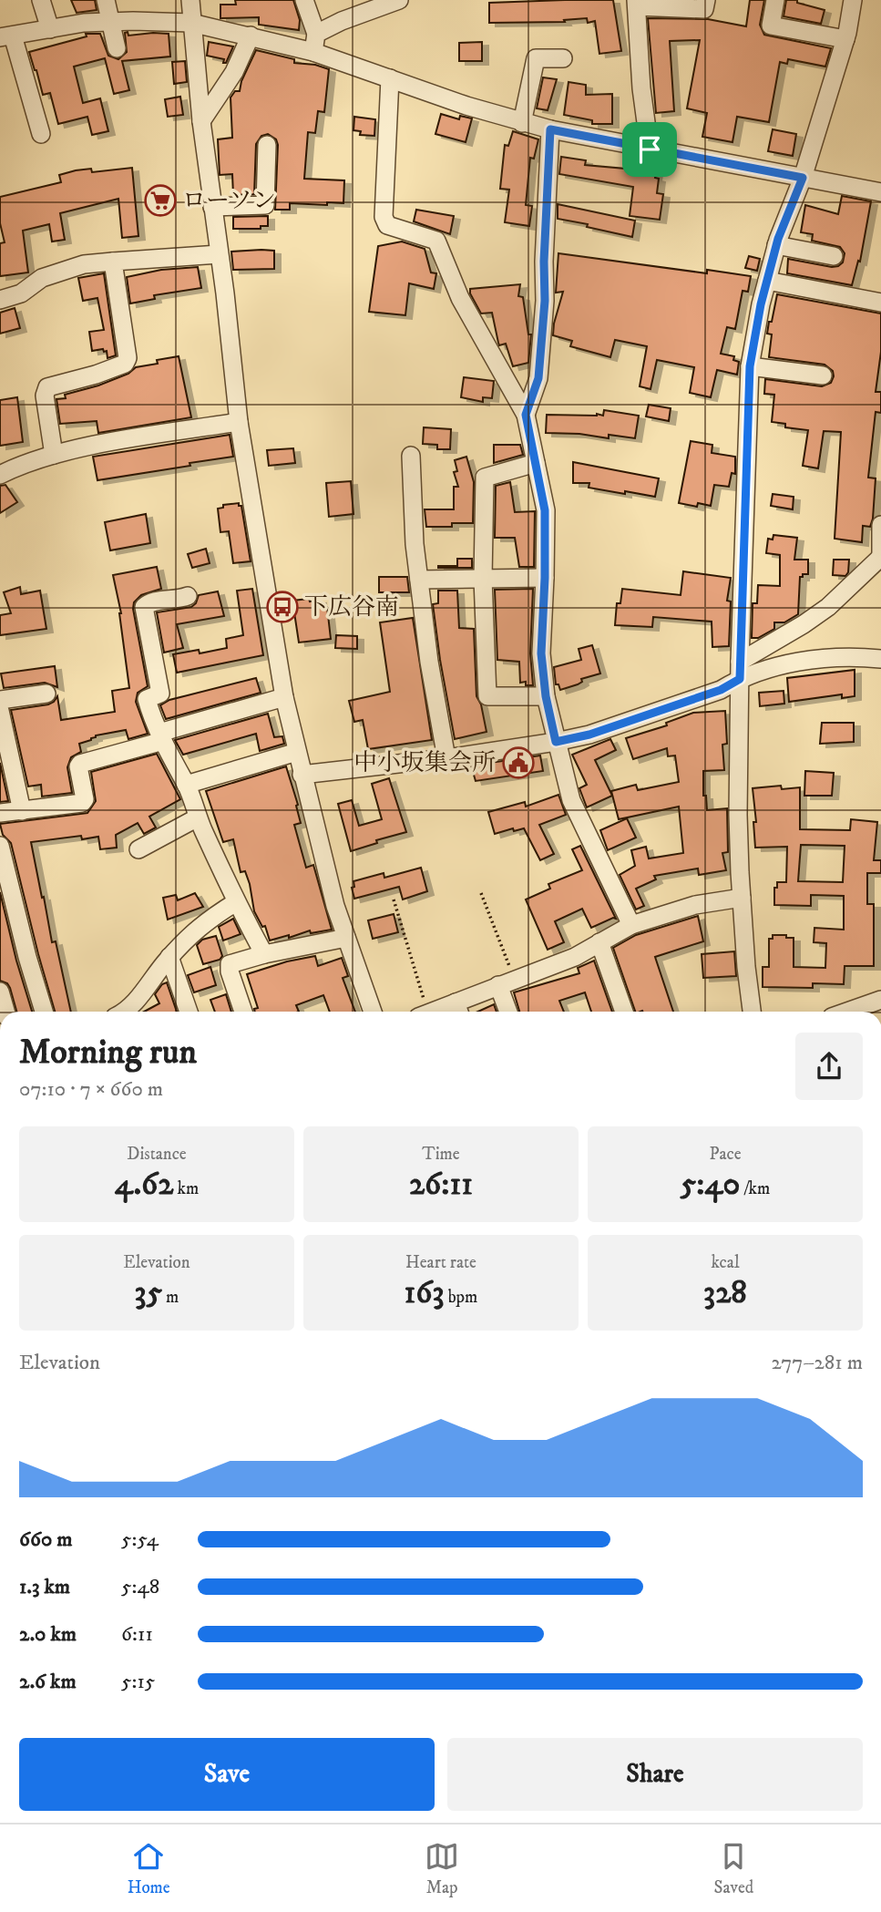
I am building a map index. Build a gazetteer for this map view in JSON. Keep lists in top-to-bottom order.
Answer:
{
  "places": {
    "supermarket": ["ローソン"],
    "bus stop": ["下広谷南"],
    "public building": ["中小坂集会所"]
  },
  "page": {
    "heading": ["Morning run", "07:10 · 7 × 660 m"],
    "stats": [
      ["Distance", "4.62 km"],
      ["Time", "26:11"],
      ["Pace", "5:40 /km"],
      ["Elevation", "35 m"],
      ["Heart rate", "163 bpm"],
      ["kcal", "328"]
    ],
    "chart": ["Elevation", "277–281 m"],
    "list": [
      {
        "name": "660 m",
        "note": "5:54"
      },
      {
        "name": "1.3 km",
        "note": "5:48"
      },
      {
        "name": "2.0 km",
        "note": "6:11"
      },
      {
        "name": "2.6 km",
        "note": "5:15"
      }
    ],
    "buttons": ["Save", "Share"],
    "tabs": ["Home", "Map", "Saved"]
  }
}
